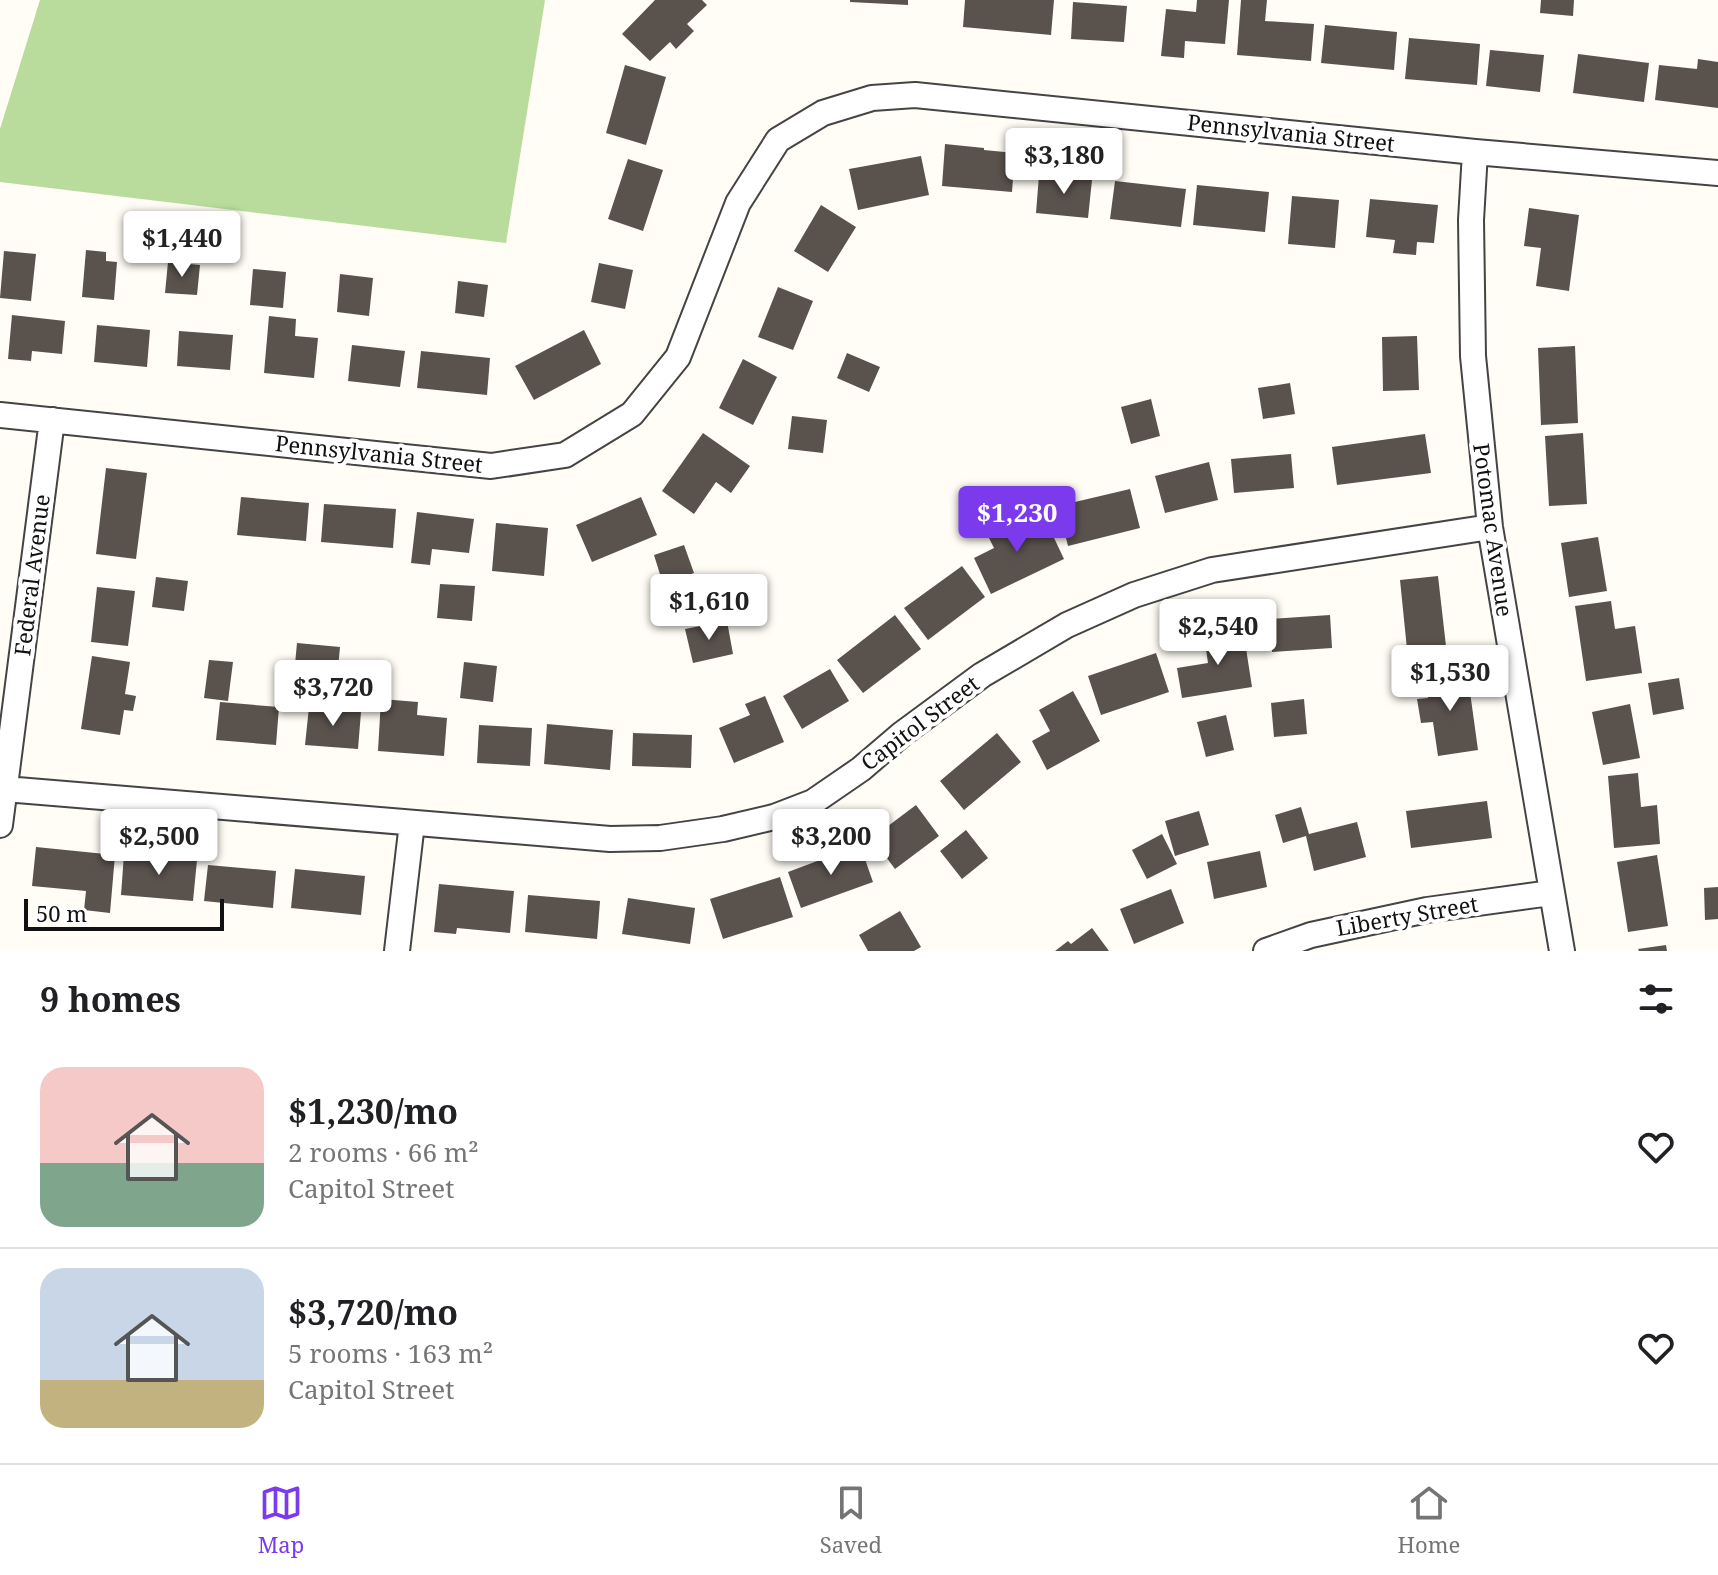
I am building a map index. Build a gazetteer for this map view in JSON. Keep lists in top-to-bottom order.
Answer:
{
  "streets": {
    "street": [
      "Pennsylvania Street",
      "Potomac Avenue",
      "Federal Avenue",
      "Capitol Street",
      "Liberty Street"
    ]
  },
  "crossings": [
    ["Pennsylvania Street", "Potomac Avenue"],
    ["Pennsylvania Street", "Federal Avenue"],
    ["Potomac Avenue", "Capitol Street"],
    ["Potomac Avenue", "Liberty Street"],
    ["Federal Avenue", "Capitol Street"]
  ],
  "scale_bar": "50 m",
  "page": {
    "price": [
      "$3,180",
      "$1,440",
      "$1,230",
      "$1,610",
      "$2,540",
      "$1,530",
      "$3,720",
      "$2,500",
      "$3,200"
    ],
    "scale": "50 m",
    "heading": "9 homes",
    "list": [
      {
        "name": "$1,230/mo",
        "note": "2 rooms · 66 m² · Capitol Street"
      },
      {
        "name": "$3,720/mo",
        "note": "5 rooms · 163 m² · Capitol Street"
      }
    ],
    "tabs": ["Map", "Saved", "Home"]
  }
}
